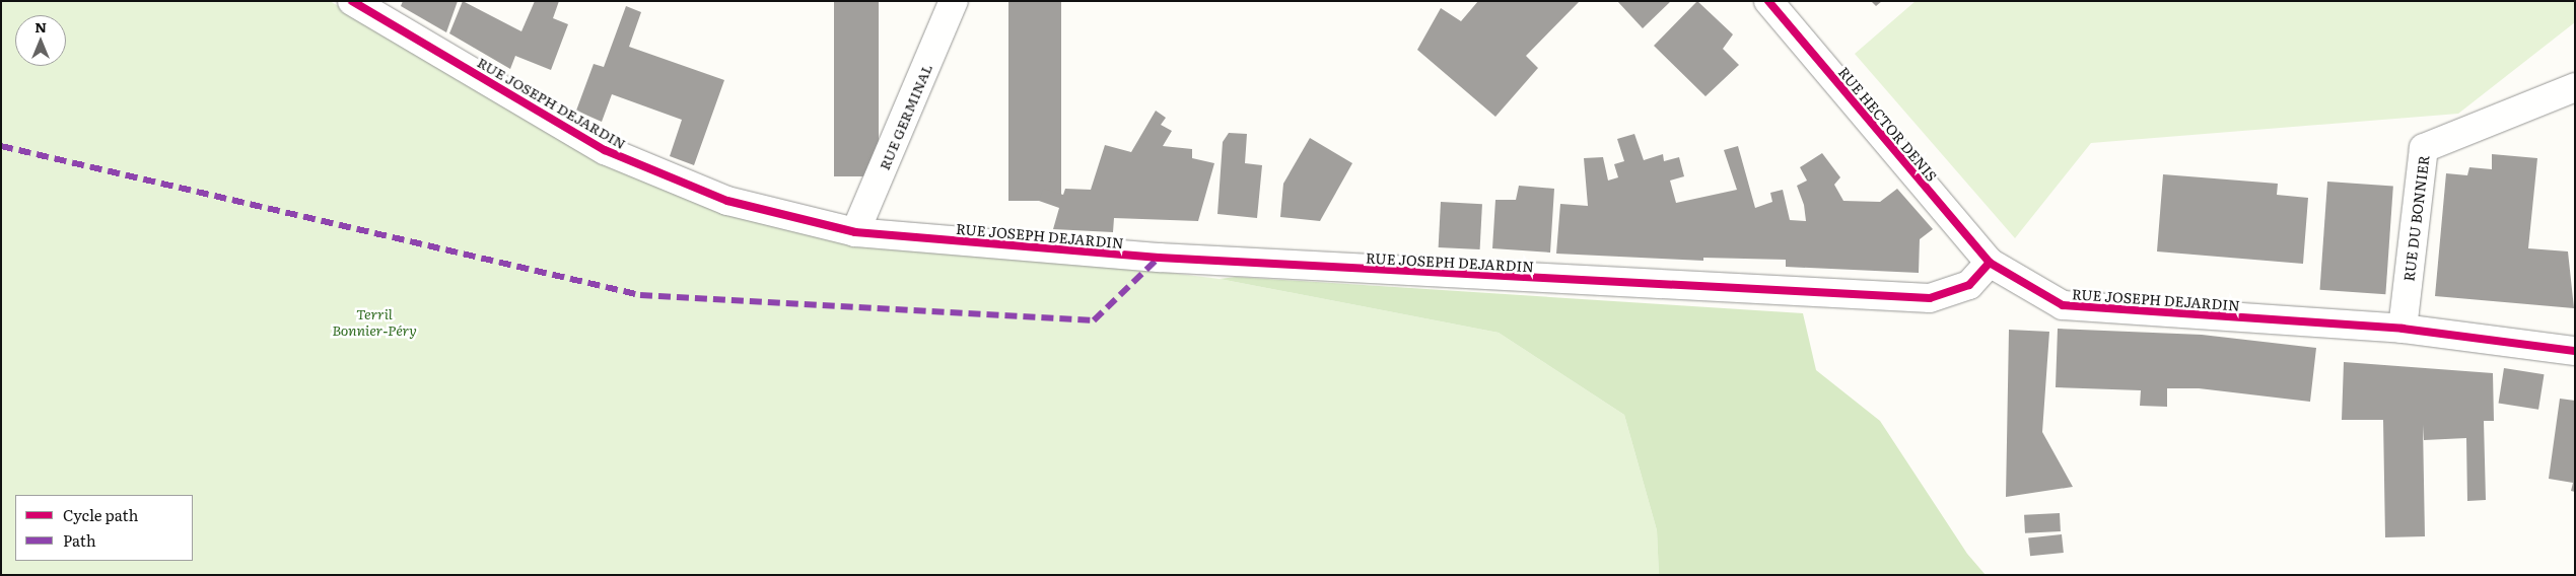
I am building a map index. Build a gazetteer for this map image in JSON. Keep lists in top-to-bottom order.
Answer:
{
  "streets": {
    "street": [
      "RUE JOSEPH DEJARDIN",
      "RUE GERMINAL",
      "RUE HECTOR DENIS",
      "RUE DU BONNIER"
    ]
  },
  "crossings": [
    ["RUE JOSEPH DEJARDIN", "RUE GERMINAL"],
    ["RUE JOSEPH DEJARDIN", "RUE HECTOR DENIS"],
    ["RUE JOSEPH DEJARDIN", "RUE DU BONNIER"]
  ],
  "parks": ["Terril Bonnier-Péry"],
  "legend": ["Cycle path", "Path"],
  "north": "top"
}
